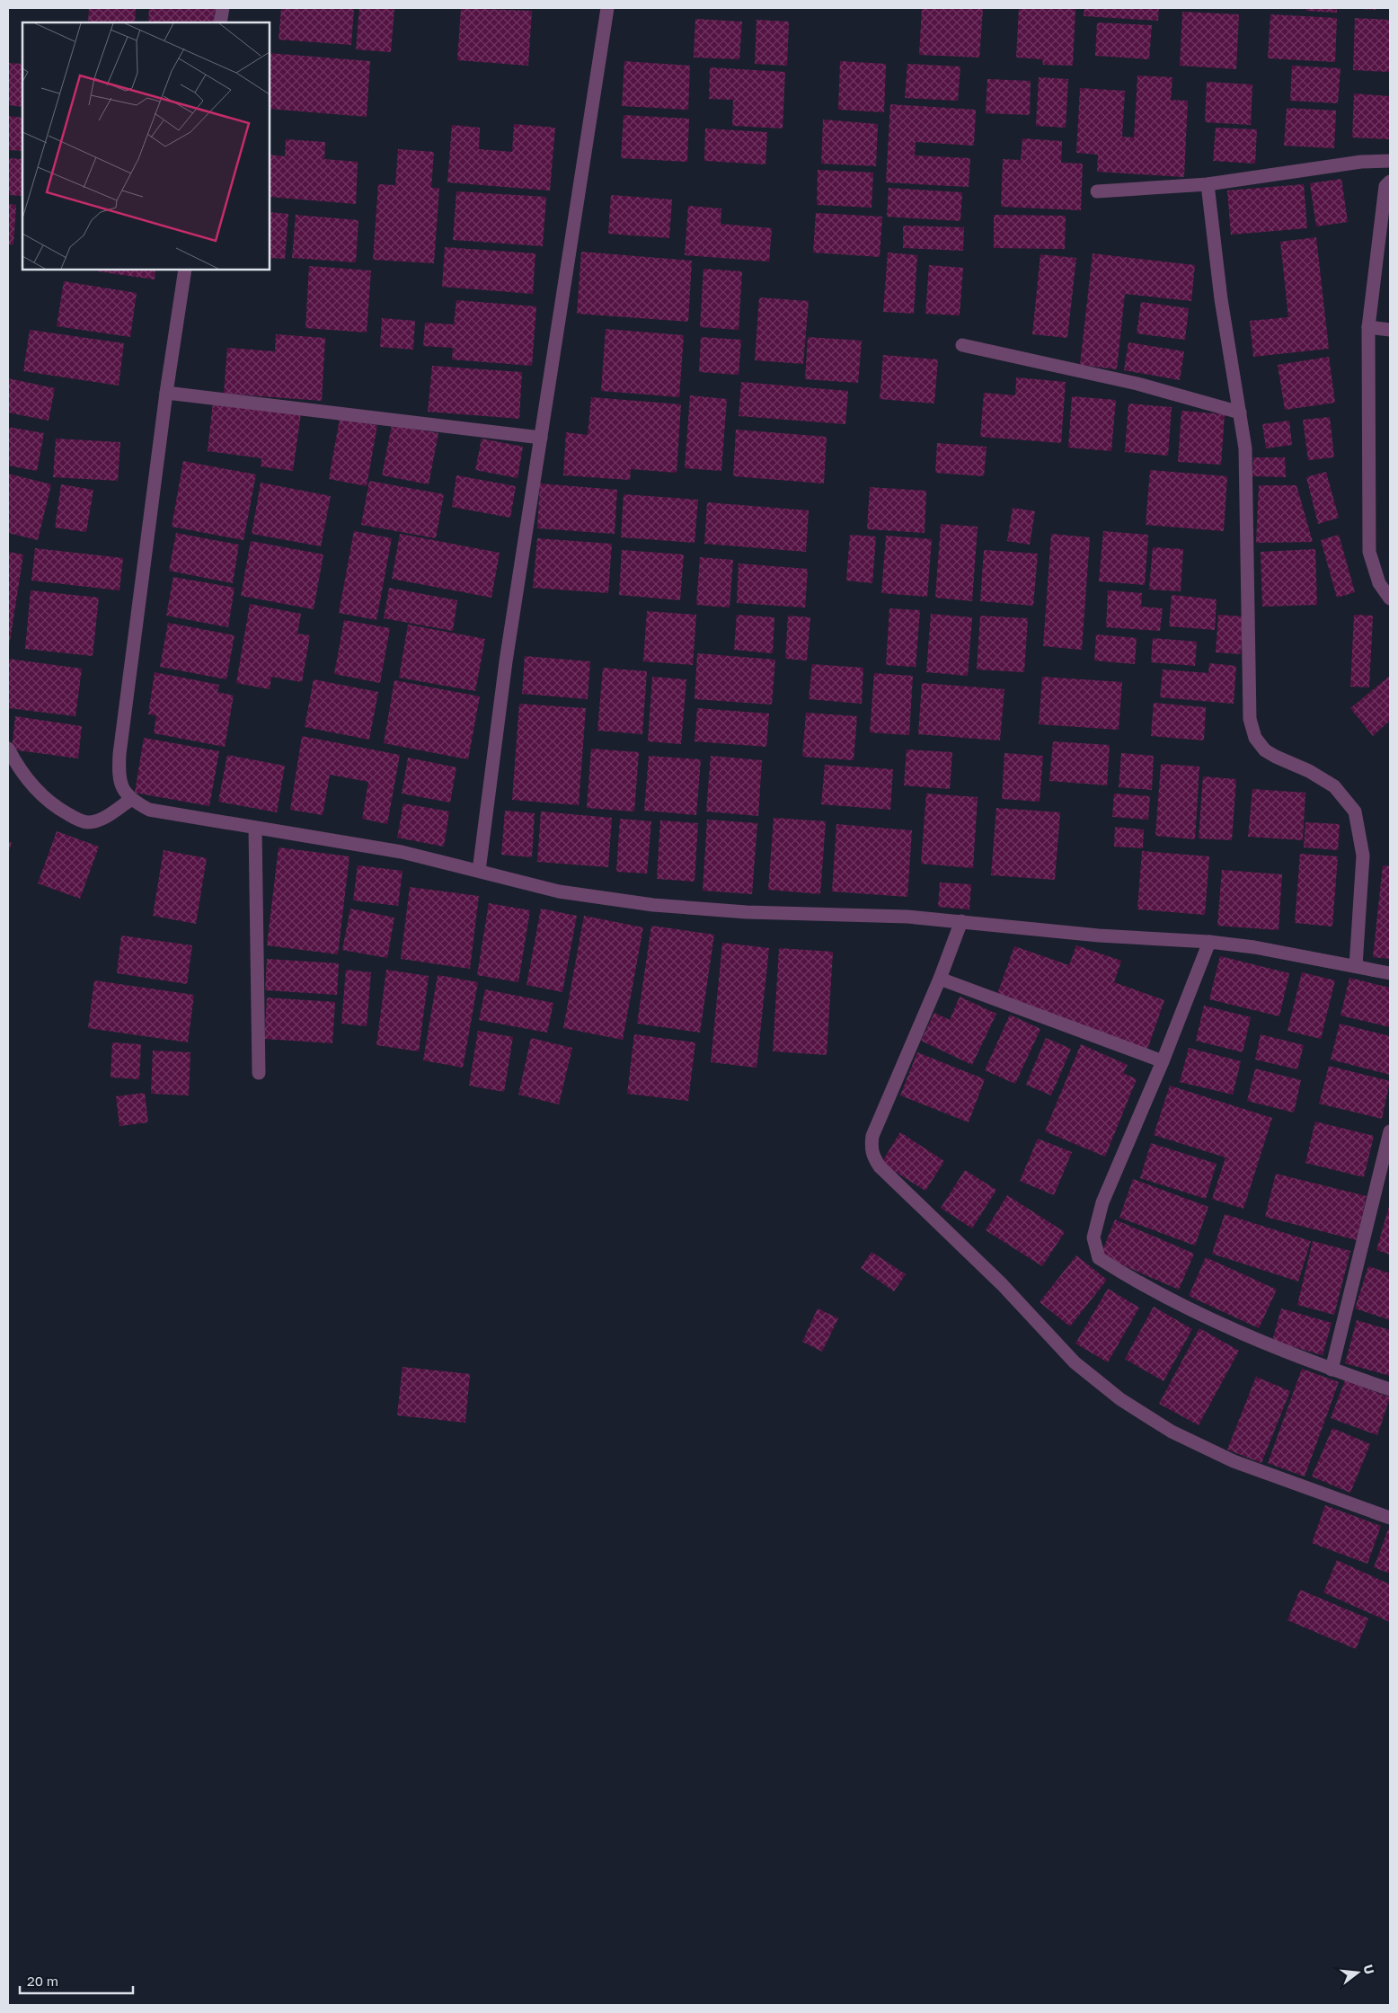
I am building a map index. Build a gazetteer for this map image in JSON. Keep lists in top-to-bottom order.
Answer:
{
  "scale_bar": "20 m",
  "north": "right"
}
